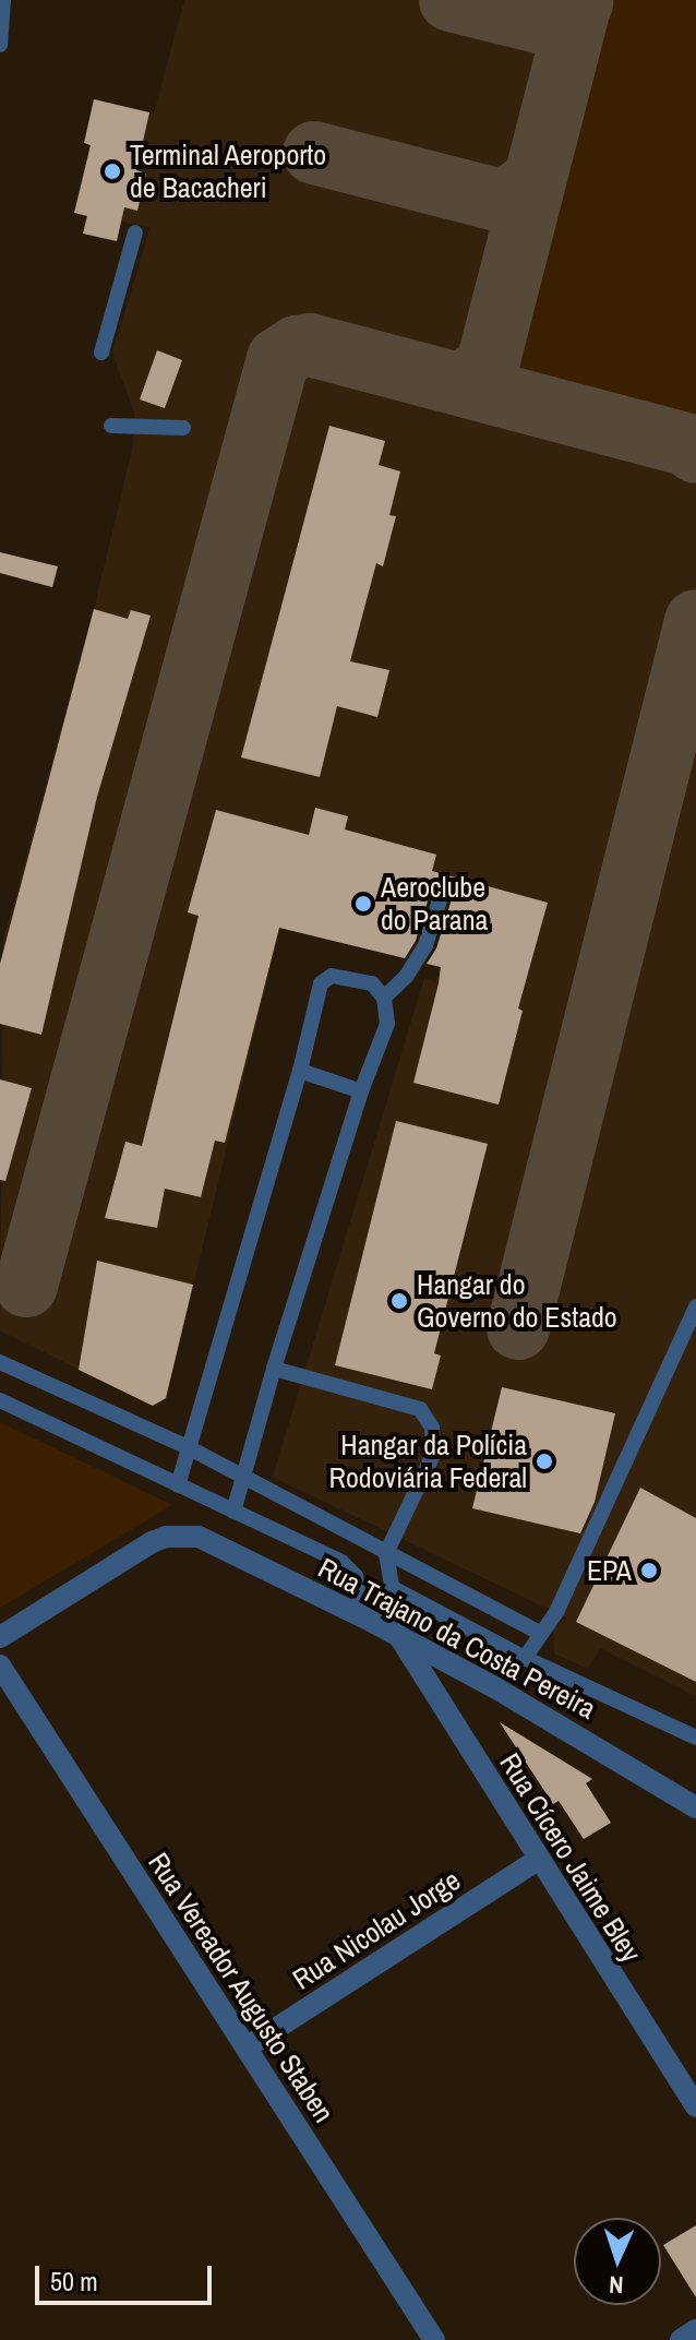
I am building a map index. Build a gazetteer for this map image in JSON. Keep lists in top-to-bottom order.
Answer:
{
  "streets": {
    "street": [
      "Rua Trajano da Costa Pereira",
      "Rua Cícero Jaime Bley",
      "Rua Nicolau Jorge",
      "Rua Vereador Augusto Staben"
    ]
  },
  "crossings": [
    ["Rua Trajano da Costa Pereira", "Rua Cícero Jaime Bley"],
    ["Rua Cícero Jaime Bley", "Rua Nicolau Jorge"],
    ["Rua Nicolau Jorge", "Rua Vereador Augusto Staben"]
  ],
  "places": [
    "Terminal Aeroporto de Bacacheri",
    "Aeroclube do Parana",
    "Hangar do Governo do Estado",
    "Hangar da Polícia Rodoviária Federal",
    "EPA"
  ],
  "scale_bar": "50 m",
  "north": "bottom"
}
